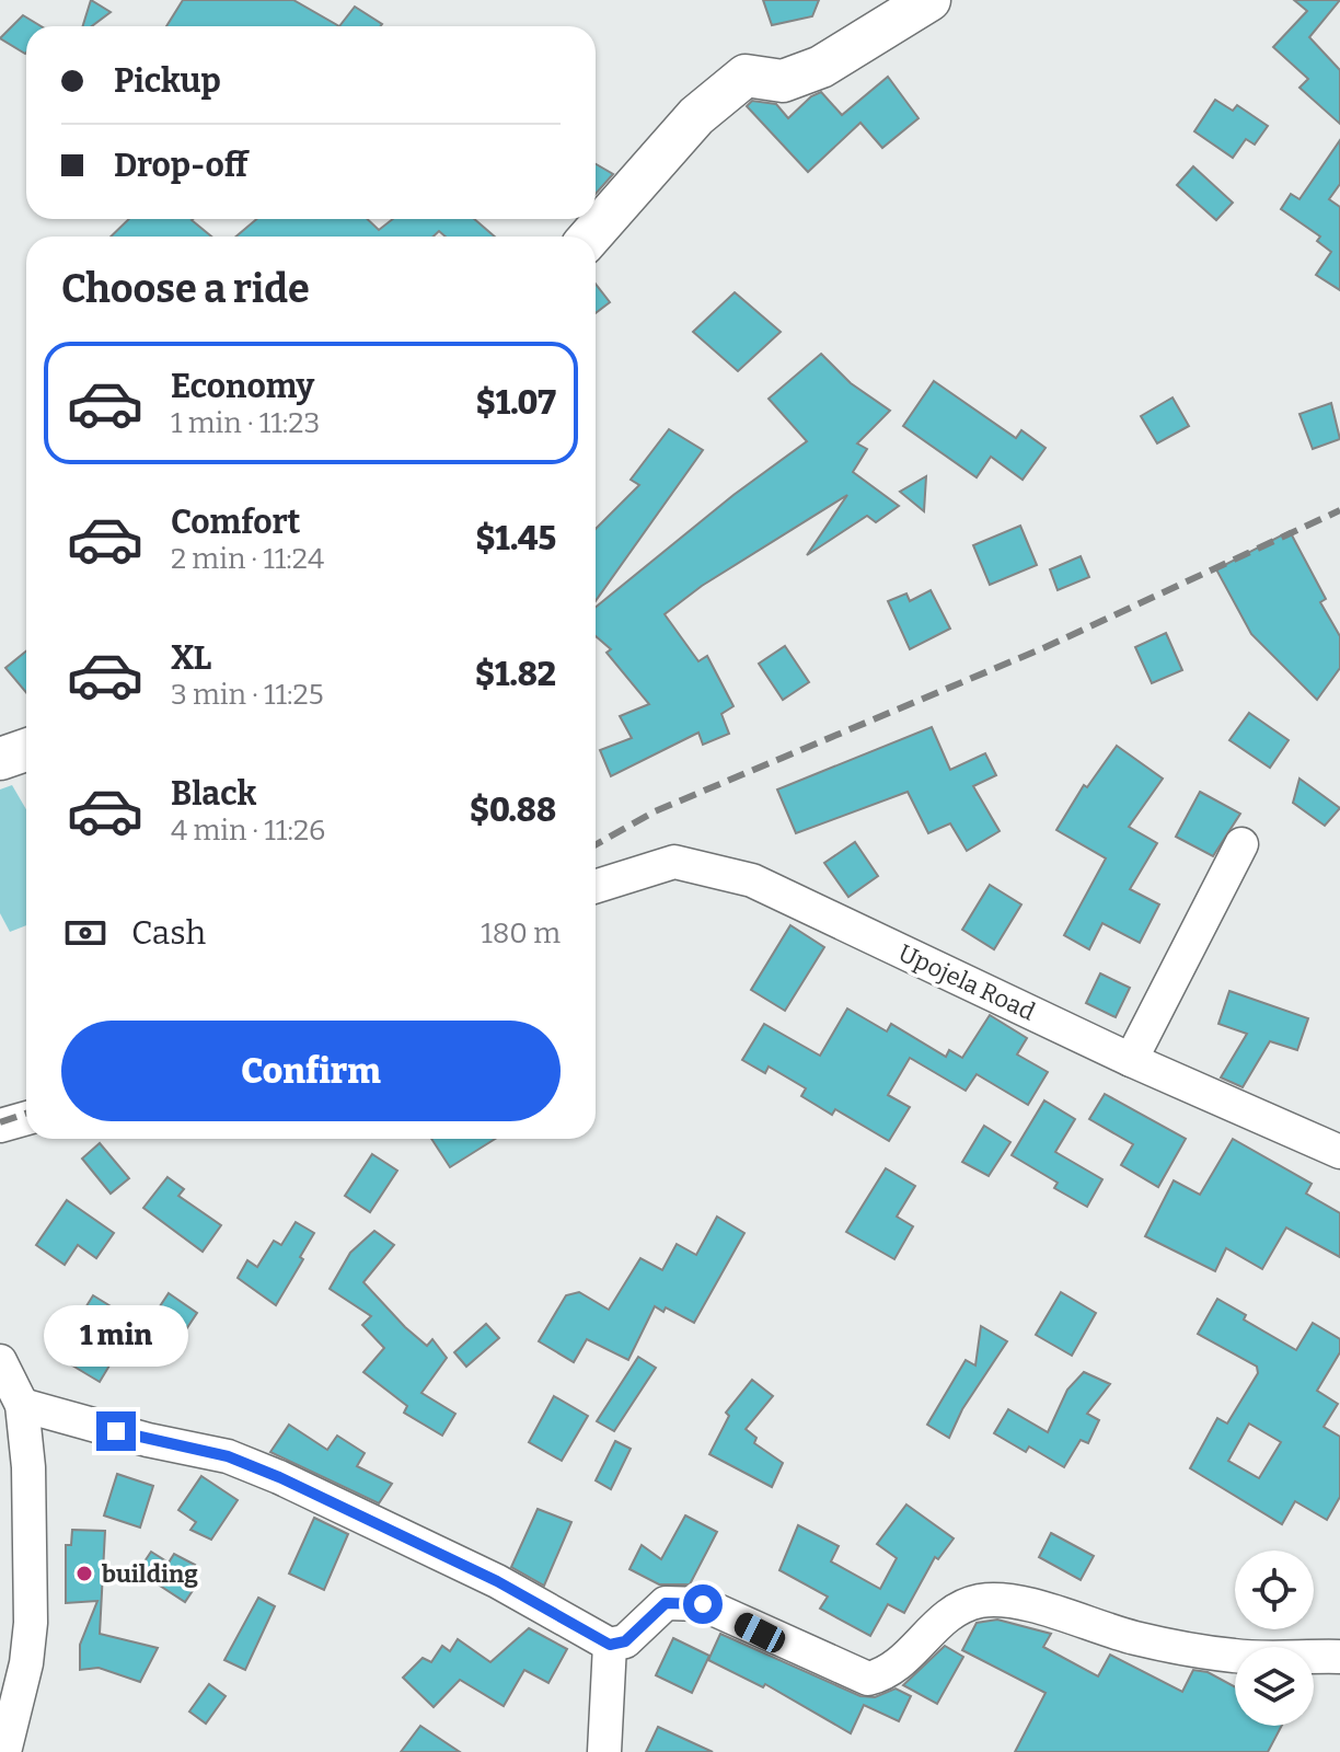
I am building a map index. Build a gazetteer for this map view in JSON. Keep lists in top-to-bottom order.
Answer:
{
  "streets": {
    "street": ["Upojela Road"]
  },
  "places": ["building"],
  "page": {
    "banner": ["Pickup", "Drop-off"],
    "heading": "Choose a ride",
    "list": [
      {
        "name": "Economy",
        "note": "1 min · 11:23",
        "value": "$1.07"
      },
      {
        "name": "Comfort",
        "note": "2 min · 11:24",
        "value": "$1.45"
      },
      {
        "name": "XL",
        "note": "3 min · 11:25",
        "value": "$1.82"
      },
      {
        "name": "Black",
        "note": "4 min · 11:26",
        "value": "$0.88"
      }
    ],
    "pay": ["Cash", "180 m"],
    "buttons": "Confirm",
    "bubble": "1 min"
  }
}
